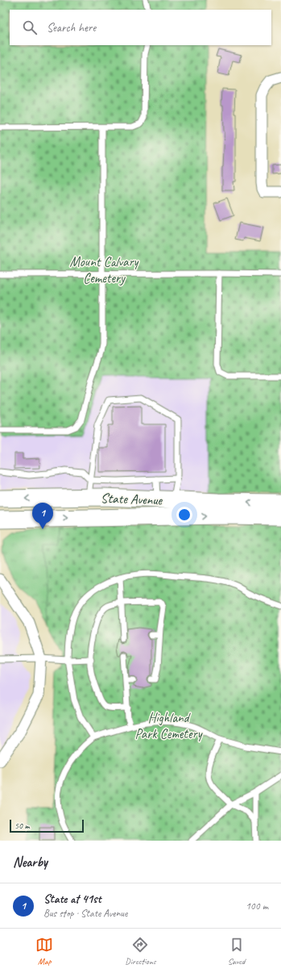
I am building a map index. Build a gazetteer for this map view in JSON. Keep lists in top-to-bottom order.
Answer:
{
  "streets": {
    "main road": ["State Avenue"]
  },
  "parks": ["Mount Calvary Cemetery", "Highland Park Cemetery"],
  "scale_bar": "50 m",
  "page": {
    "search": "Search here",
    "pins": "1",
    "scale": "50 m",
    "heading": "Nearby",
    "list": [
      {
        "mark": "1",
        "name": "State at 41st",
        "note": "Bus stop · State Avenue",
        "value": "100 m"
      }
    ],
    "nav": ["Map", "Directions", "Saved"]
  }
}
